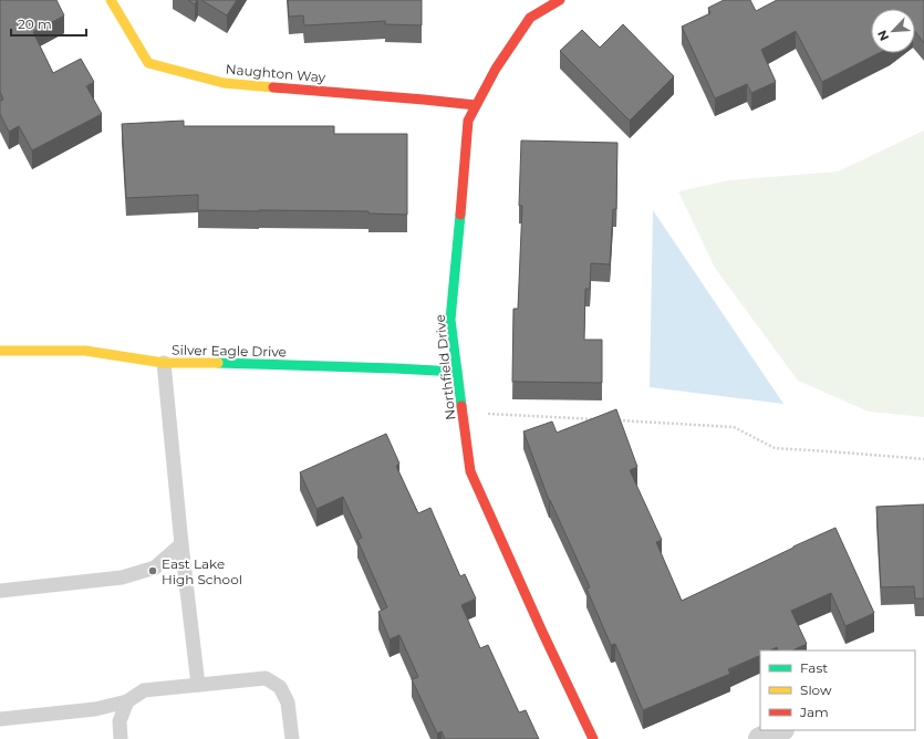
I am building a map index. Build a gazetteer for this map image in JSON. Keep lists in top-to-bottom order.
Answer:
{
  "streets": {
    "street": ["Naughton Way", "Silver Eagle Drive", "Northfield Drive"]
  },
  "crossings": [
    ["Naughton Way", "Northfield Drive"],
    ["Silver Eagle Drive", "Northfield Drive"]
  ],
  "places": ["East Lake High School"],
  "legend": ["Fast", "Slow", "Jam"],
  "scale_bar": "20 m",
  "north": "bottom left"
}
